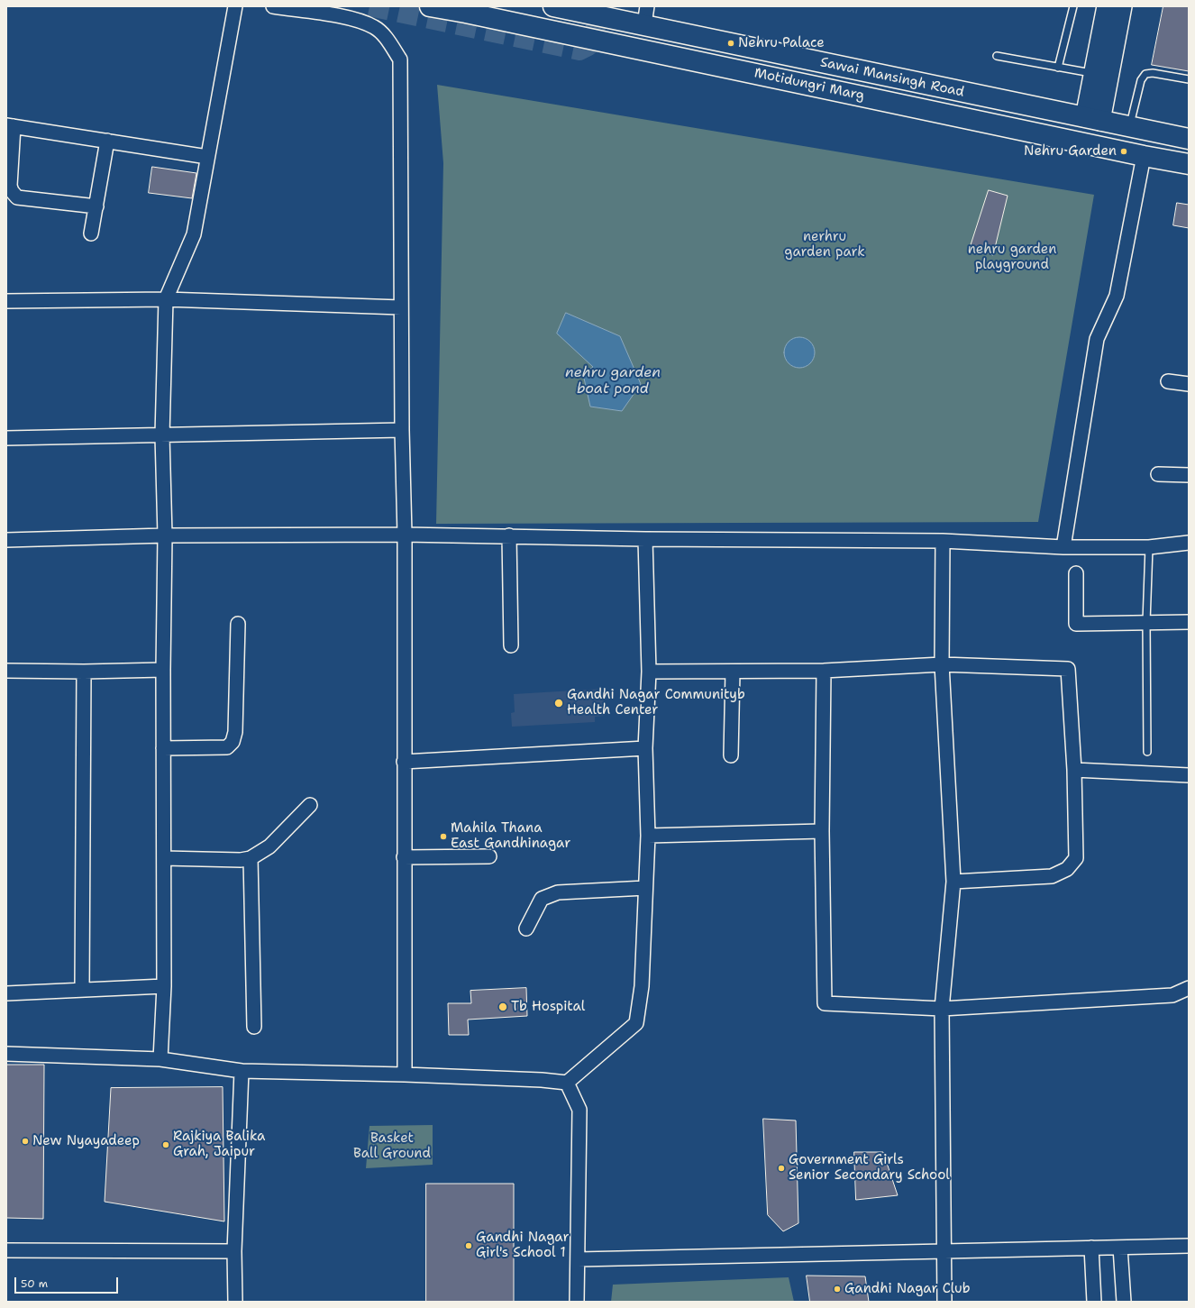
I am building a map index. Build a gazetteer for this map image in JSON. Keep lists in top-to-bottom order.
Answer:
{
  "streets": {
    "main road": ["Sawai Mansingh Road", "Motidungri Marg"]
  },
  "water": ["nehru garden boat pond"],
  "parks": ["nerhru garden park", "nehru garden playground", "Basket Ball Ground"],
  "places": [
    "Nehru Palace",
    "Nehru Garden",
    "Gandhi Nagar Communityb Health Center",
    "Mahila Thana East Gandhinagar",
    "Tb Hospital",
    "New Nyayadeep",
    "Rajkiya Balika Grah, Jaipur",
    "Government Girls Senior Secondary School",
    "Gandhi Nagar Girl's School 1",
    "Gandhi Nagar Club"
  ],
  "scale_bar": "50 m"
}
